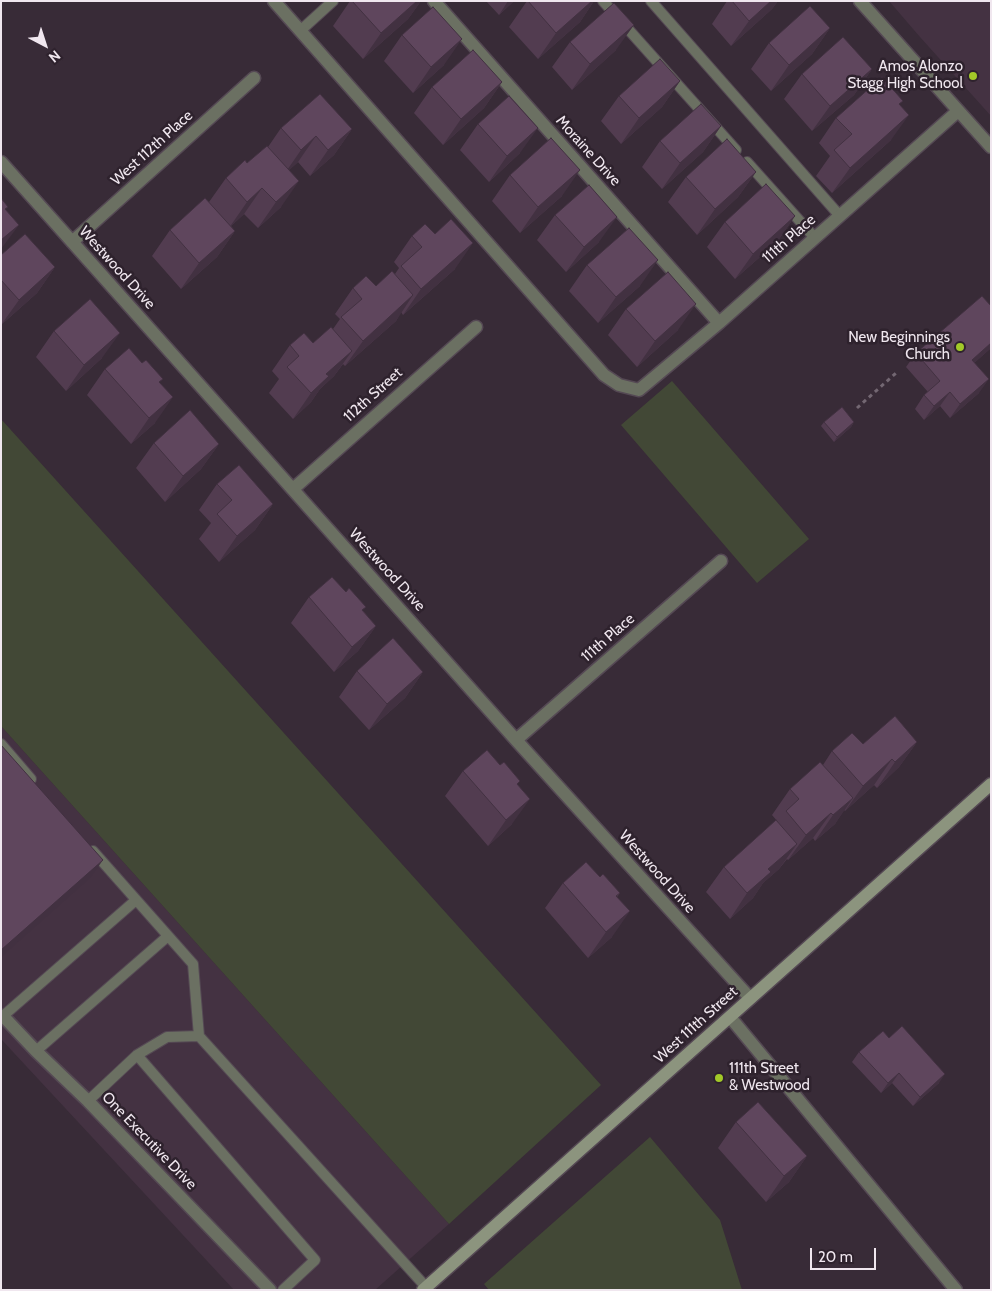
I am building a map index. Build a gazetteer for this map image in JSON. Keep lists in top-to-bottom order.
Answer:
{
  "streets": {
    "main road": ["West 111th Street"],
    "street": [
      "West 112th Place",
      "Moraine Drive",
      "111th Place",
      "Westwood Drive",
      "112th Street",
      "One Executive Drive"
    ]
  },
  "crossings": [
    ["West 112th Place", "Westwood Drive"],
    ["Moraine Drive", "111th Place"],
    ["111th Place", "Westwood Drive"],
    ["Westwood Drive", "112th Street"],
    ["Westwood Drive", "West 111th Street"]
  ],
  "places": ["Amos Alonzo Stagg High School", "New Beginnings Church", "111th Street & Westwood"],
  "scale_bar": "20 m",
  "north": "bottom right"
}
